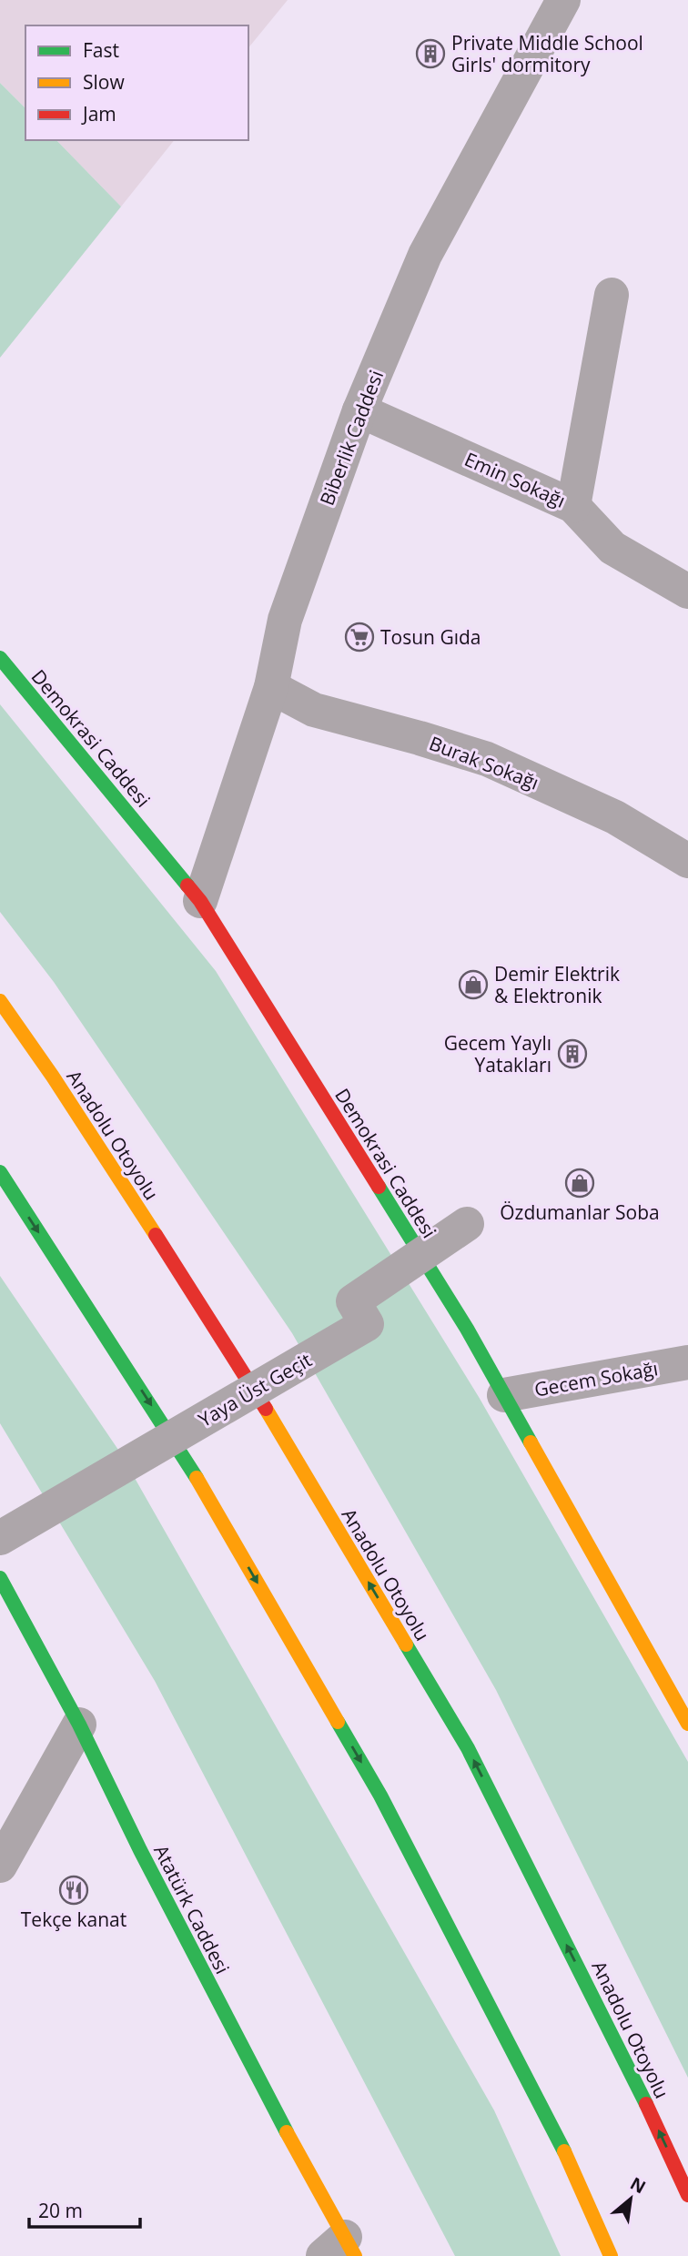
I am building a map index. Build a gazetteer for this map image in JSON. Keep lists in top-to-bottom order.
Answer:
{
  "streets": {
    "main road": ["Demokrasi Caddesi", "Anadolu Otoyolu", "Atatürk Caddesi"],
    "street": [
      "Biberlik Caddesi",
      "Emin Sokağı",
      "Burak Sokağı",
      "Gecem Sokağı",
      "Yaya Üst Geçit"
    ]
  },
  "crossings": [
    ["Biberlik Caddesi", "Emin Sokağı"],
    ["Biberlik Caddesi", "Demokrasi Caddesi"],
    ["Biberlik Caddesi", "Burak Sokağı"],
    ["Demokrasi Caddesi", "Gecem Sokağı"]
  ],
  "places": {
    "building": ["Private Middle School Girls' dormitory", "Gecem Yaylı Yatakları"],
    "supermarket": ["Tosun Gıda"],
    "shop": ["Demir Elektrik & Elektronik", "Özdumanlar Soba"],
    "restaurant": ["Tekçe kanat"]
  },
  "legend": ["Fast", "Slow", "Jam"],
  "scale_bar": "20 m",
  "north": "top right"
}
